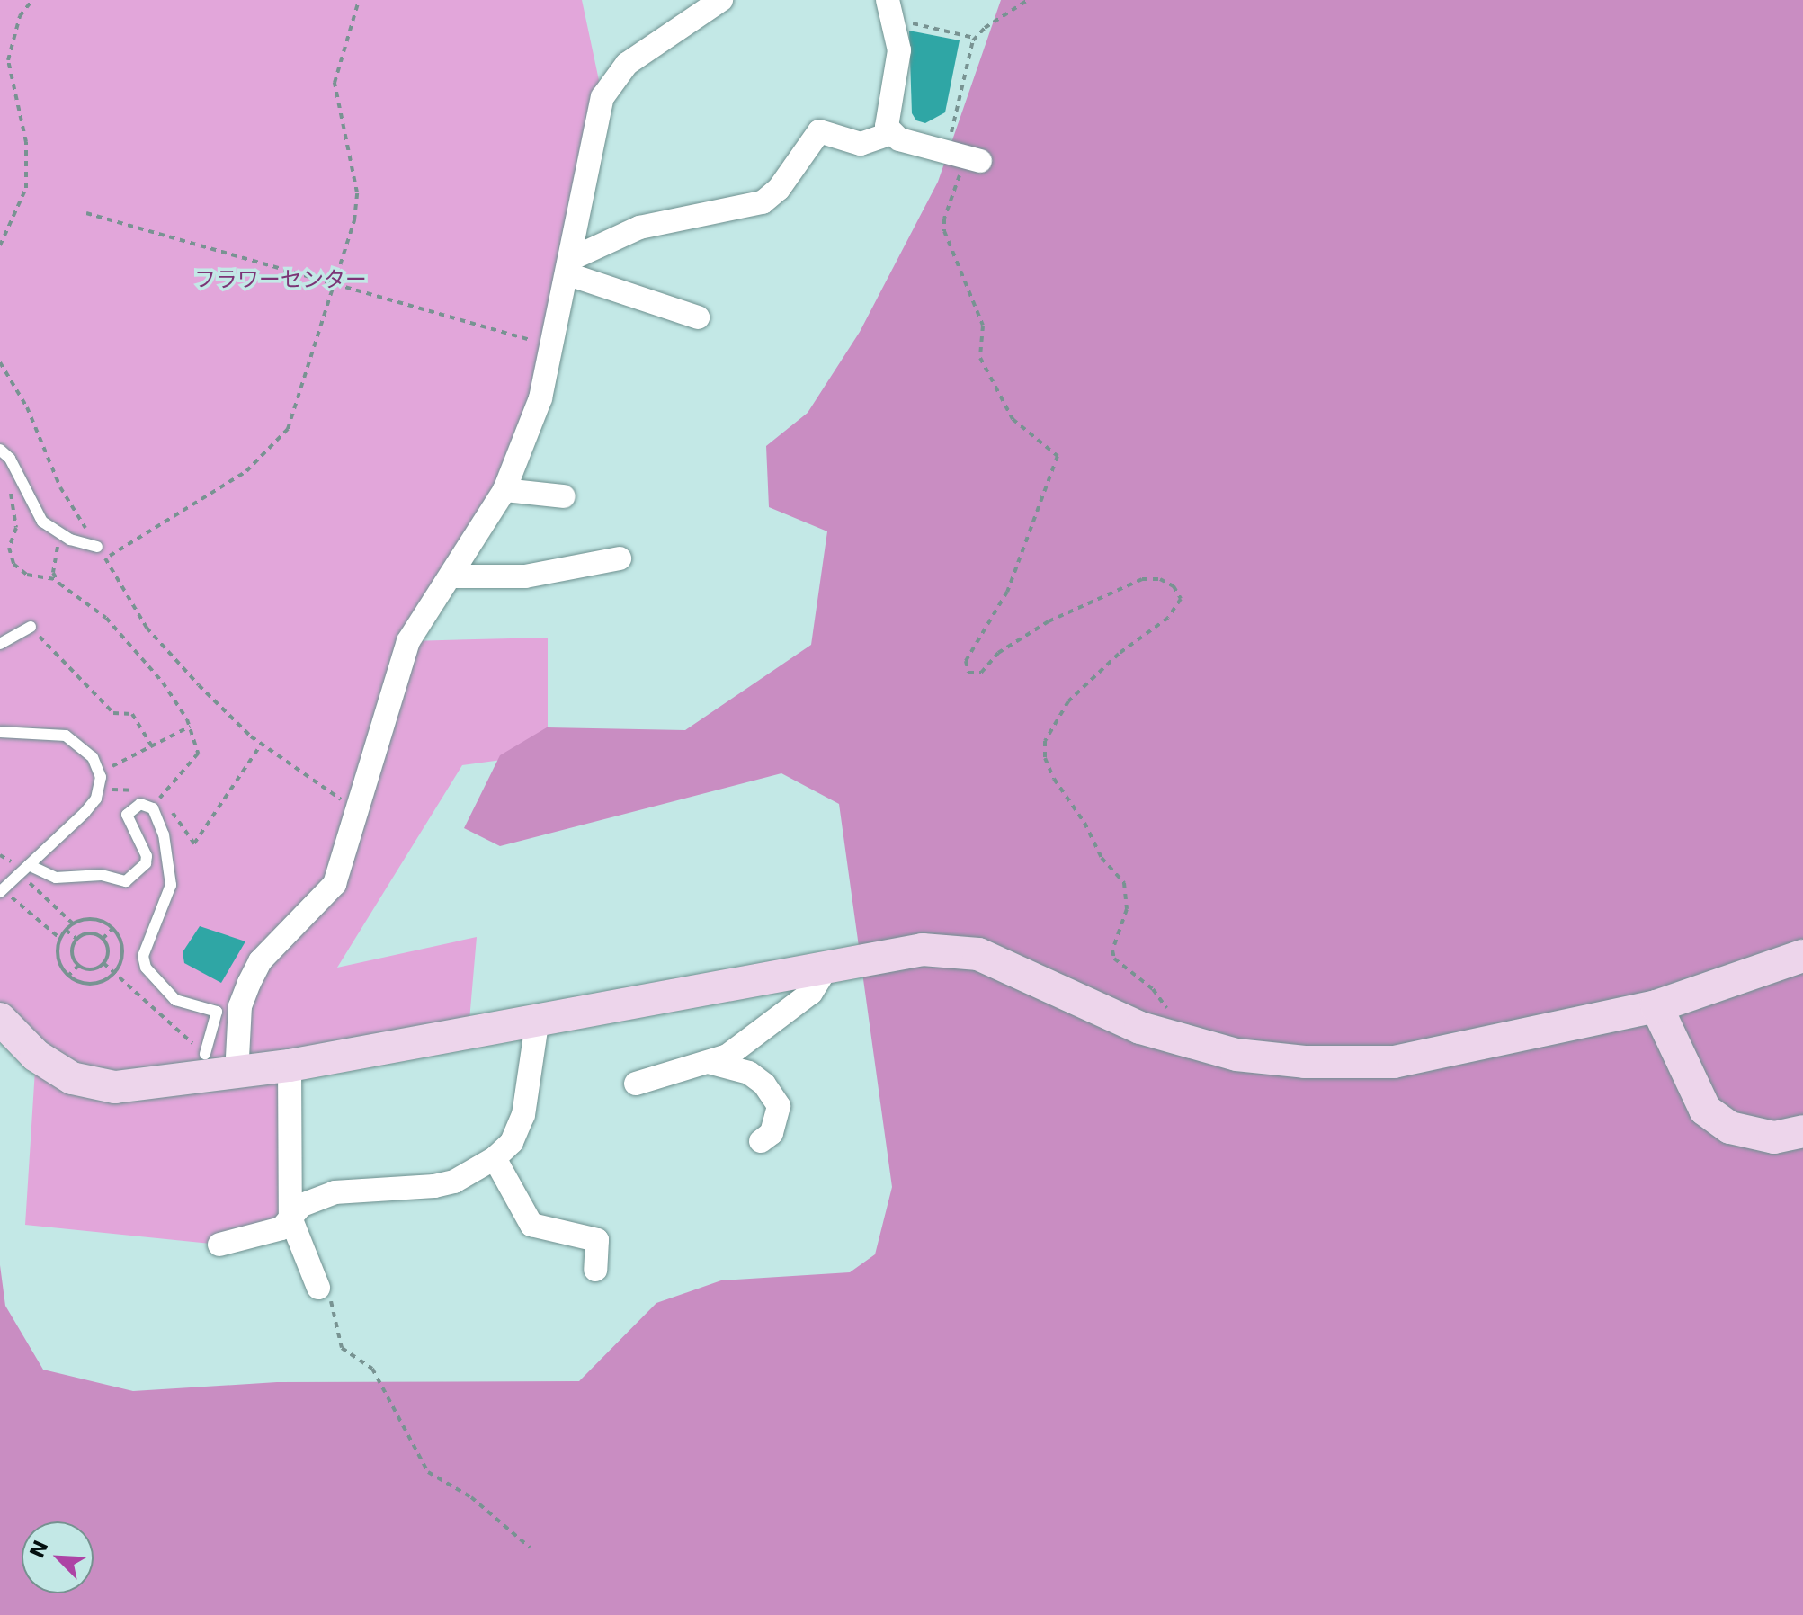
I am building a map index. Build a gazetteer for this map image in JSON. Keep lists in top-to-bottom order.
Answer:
{
  "parks": ["フラワーセンター"],
  "north": "top left"
}
